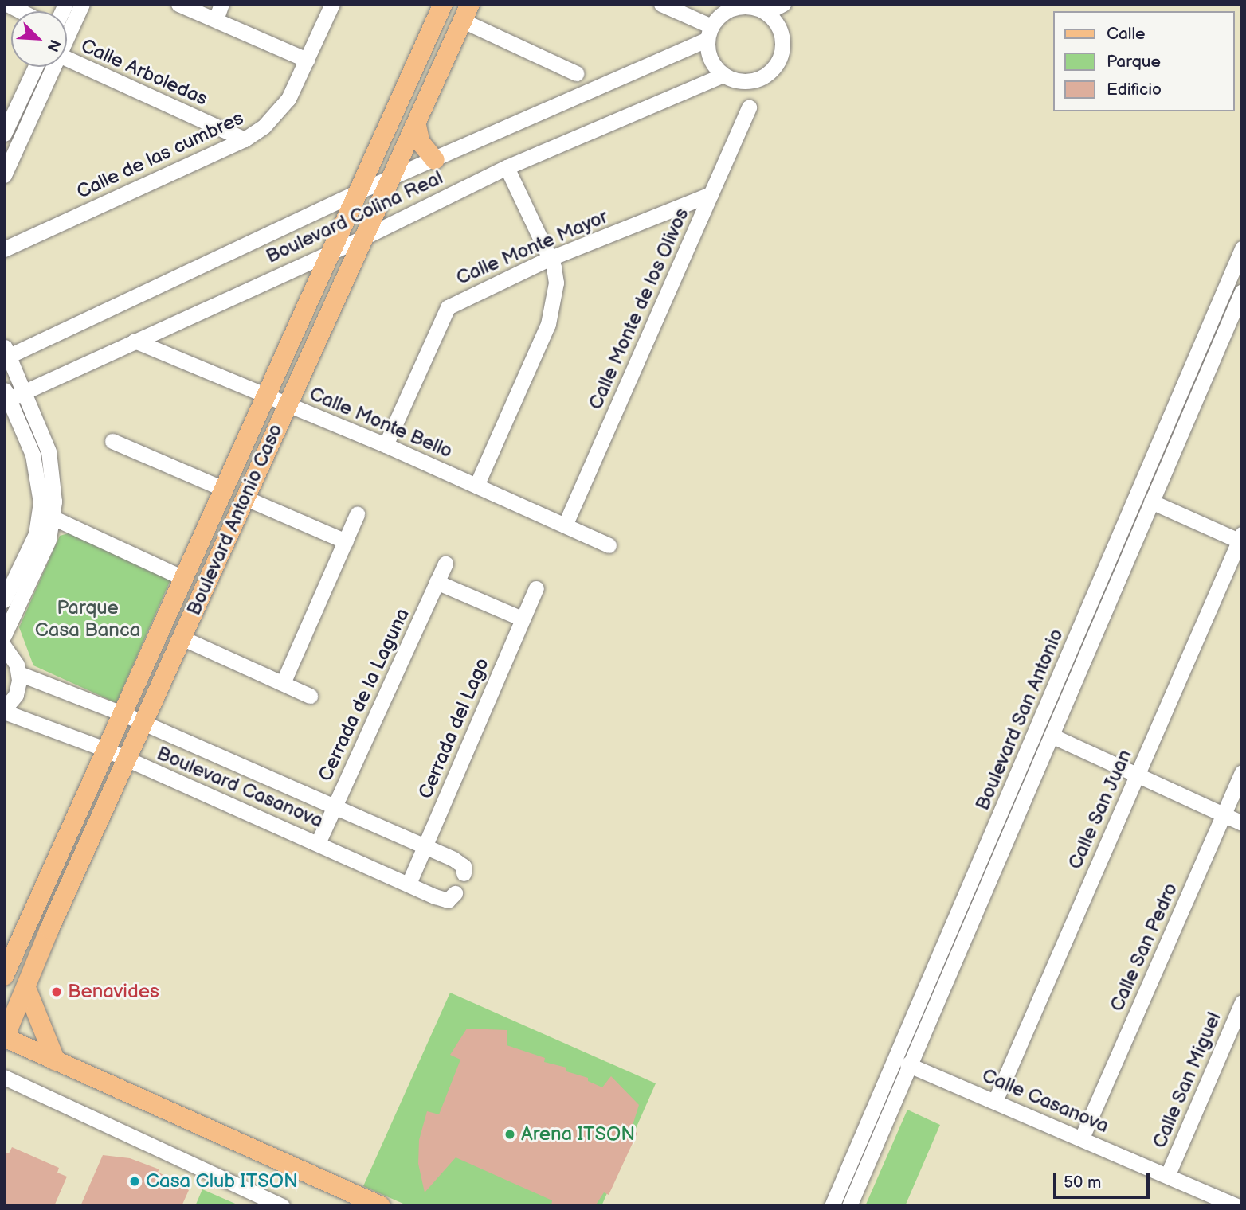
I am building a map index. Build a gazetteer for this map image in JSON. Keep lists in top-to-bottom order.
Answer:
{
  "streets": {
    "main road": ["Boulevard Antonio Caso"],
    "street": [
      "Calle Arboledas",
      "Calle de las cumbres",
      "Boulevard Colina Real",
      "Calle Monte Mayor",
      "Calle Monte de los Olivos",
      "Calle Monte Bello",
      "Cerrada de la Laguna",
      "Boulevard San Antonio",
      "Cerrada del Lago",
      "Boulevard Casanova",
      "Calle San Juan",
      "Calle San Pedro",
      "Calle San Miguel",
      "Calle Casanova"
    ]
  },
  "crossings": [
    ["Calle Arboledas", "Calle de las cumbres"],
    ["Boulevard Colina Real", "Calle Monte Bello"],
    ["Boulevard Colina Real", "Boulevard Antonio Caso"],
    ["Calle Monte Mayor", "Calle Monte de los Olivos"],
    ["Calle Monte Mayor", "Calle Monte Bello"],
    ["Calle Monte de los Olivos", "Calle Monte Bello"],
    ["Calle Monte Bello", "Boulevard Antonio Caso"],
    ["Boulevard Antonio Caso", "Boulevard Casanova"],
    ["Cerrada de la Laguna", "Boulevard Casanova"],
    ["Boulevard San Antonio", "Calle Casanova"],
    ["Cerrada del Lago", "Boulevard Casanova"],
    ["Calle San Juan", "Calle Casanova"],
    ["Calle San Pedro", "Calle Casanova"],
    ["Calle San Miguel", "Calle Casanova"]
  ],
  "parks": ["Parque Casa Banca"],
  "places": ["Benavides", "Arena ITSON", "Casa Club ITSON"],
  "legend": ["Calle", "Parque", "Edificio"],
  "scale_bar": "50 m",
  "north": "bottom right"
}
